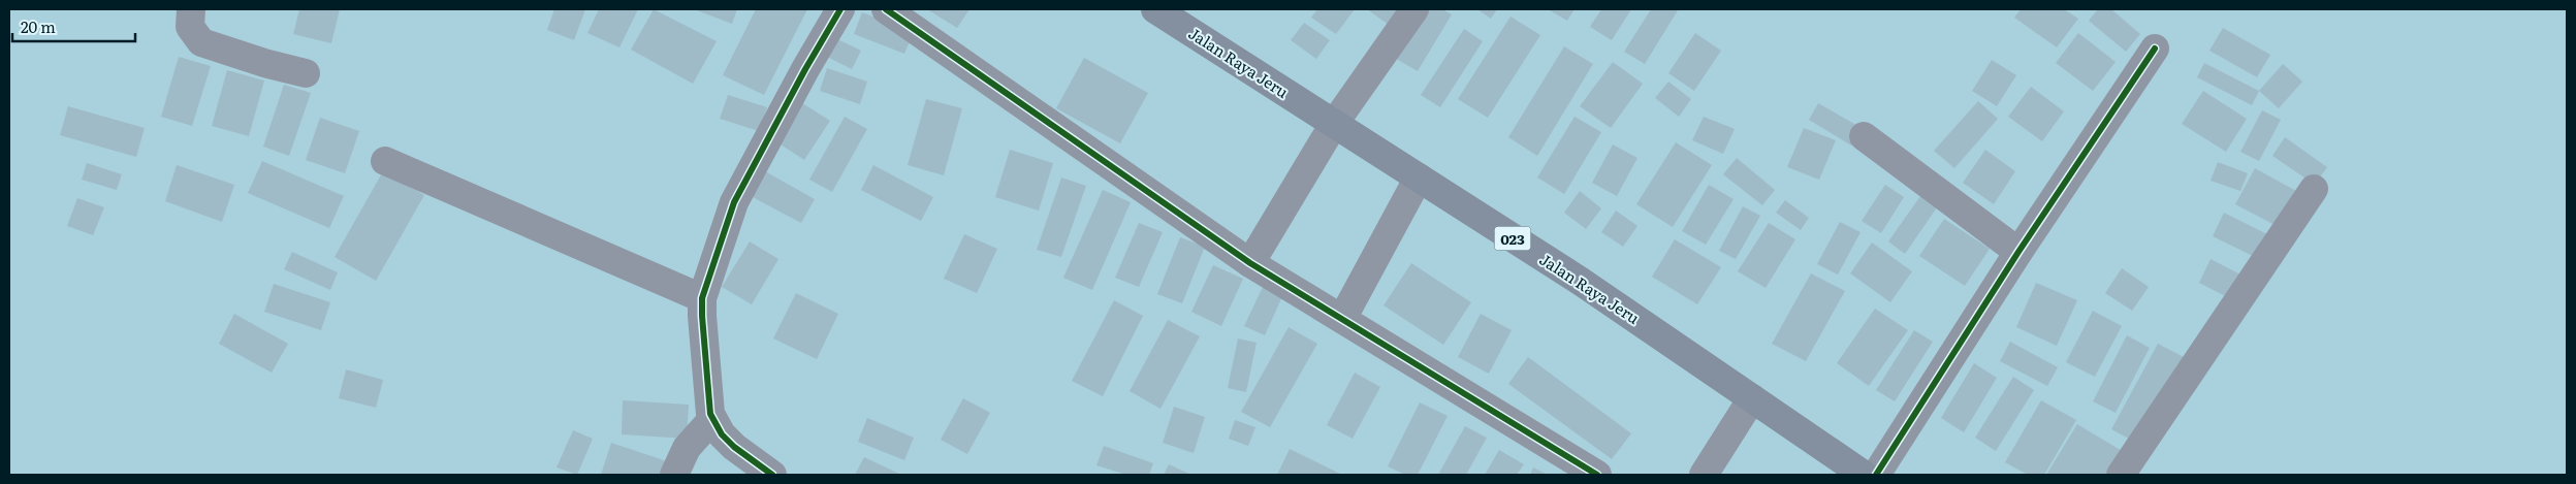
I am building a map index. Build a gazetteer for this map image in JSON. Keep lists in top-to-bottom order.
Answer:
{
  "streets": {
    "main road": ["Jalan Raya Jeru", "023"]
  },
  "scale_bar": "20 m"
}
